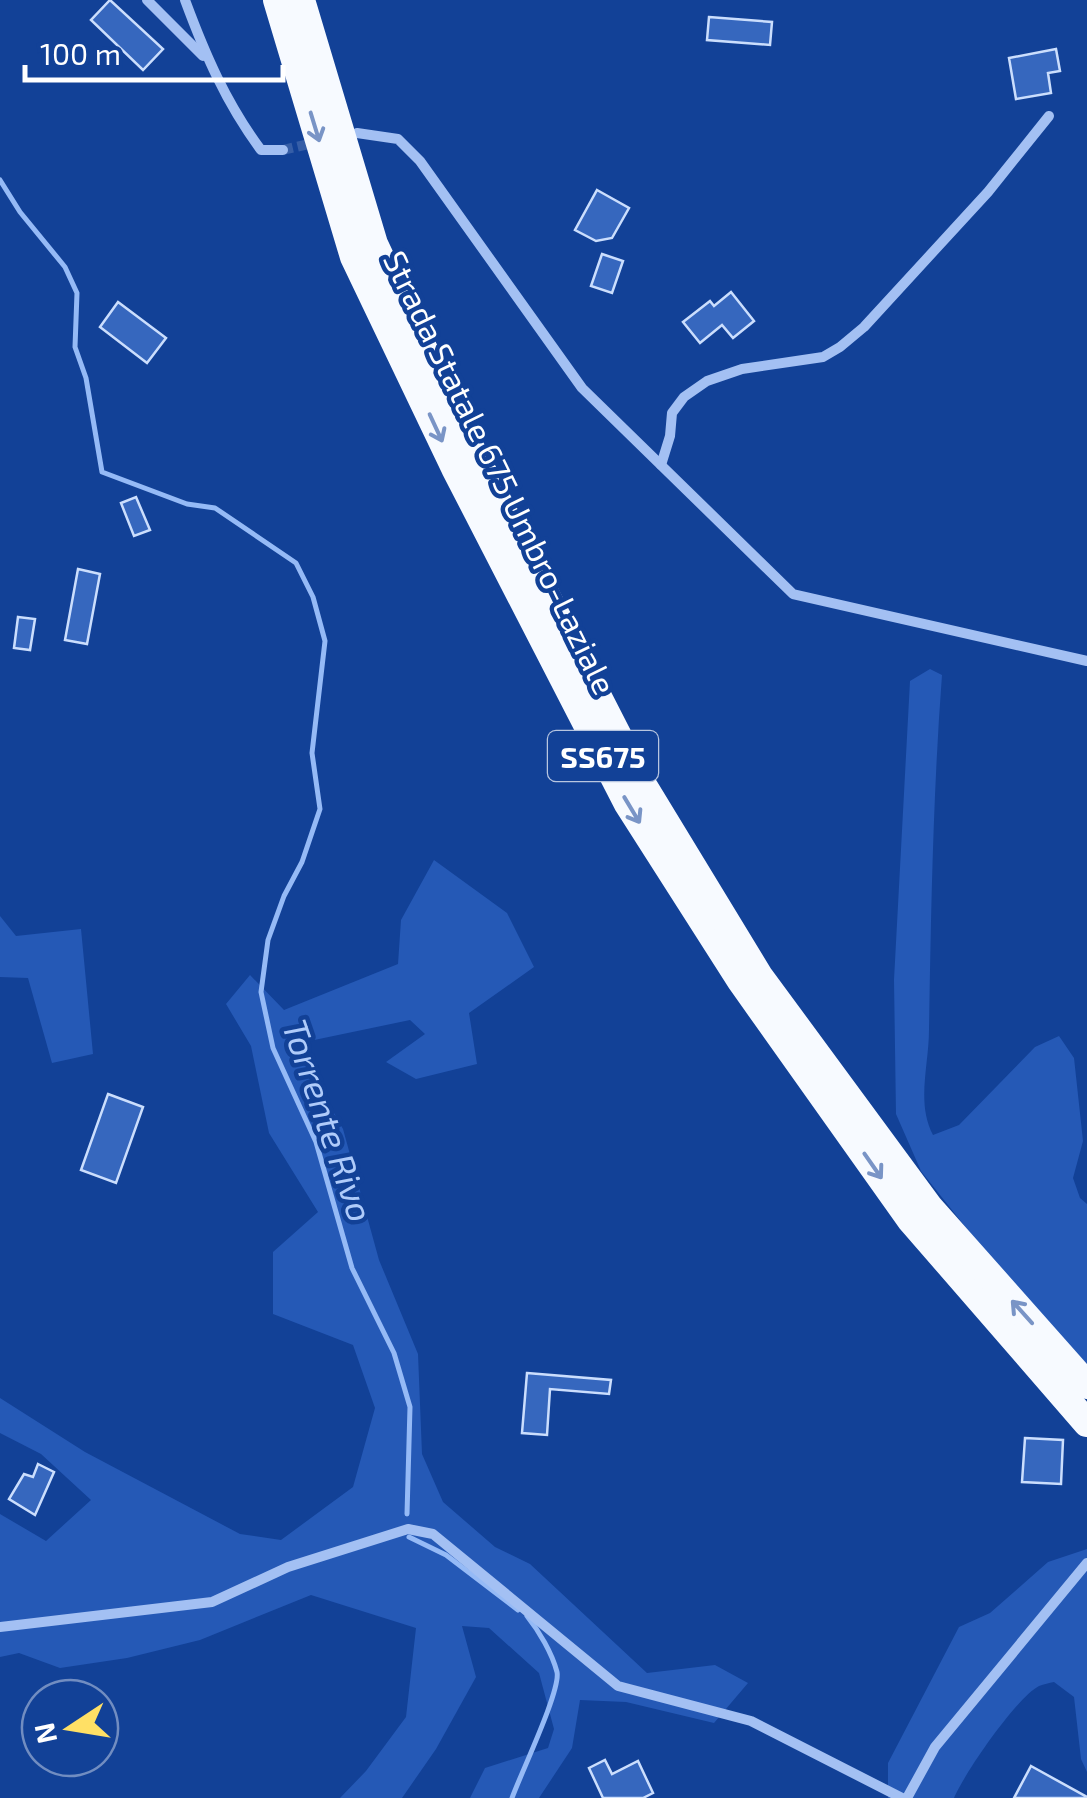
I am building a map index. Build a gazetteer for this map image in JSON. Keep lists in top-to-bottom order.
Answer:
{
  "streets": {
    "highway": ["Strada Statale 675 Umbro-Laziale", "SS675"]
  },
  "water": ["Torrente Rivo"],
  "scale_bar": "100 m",
  "north": "left"
}
